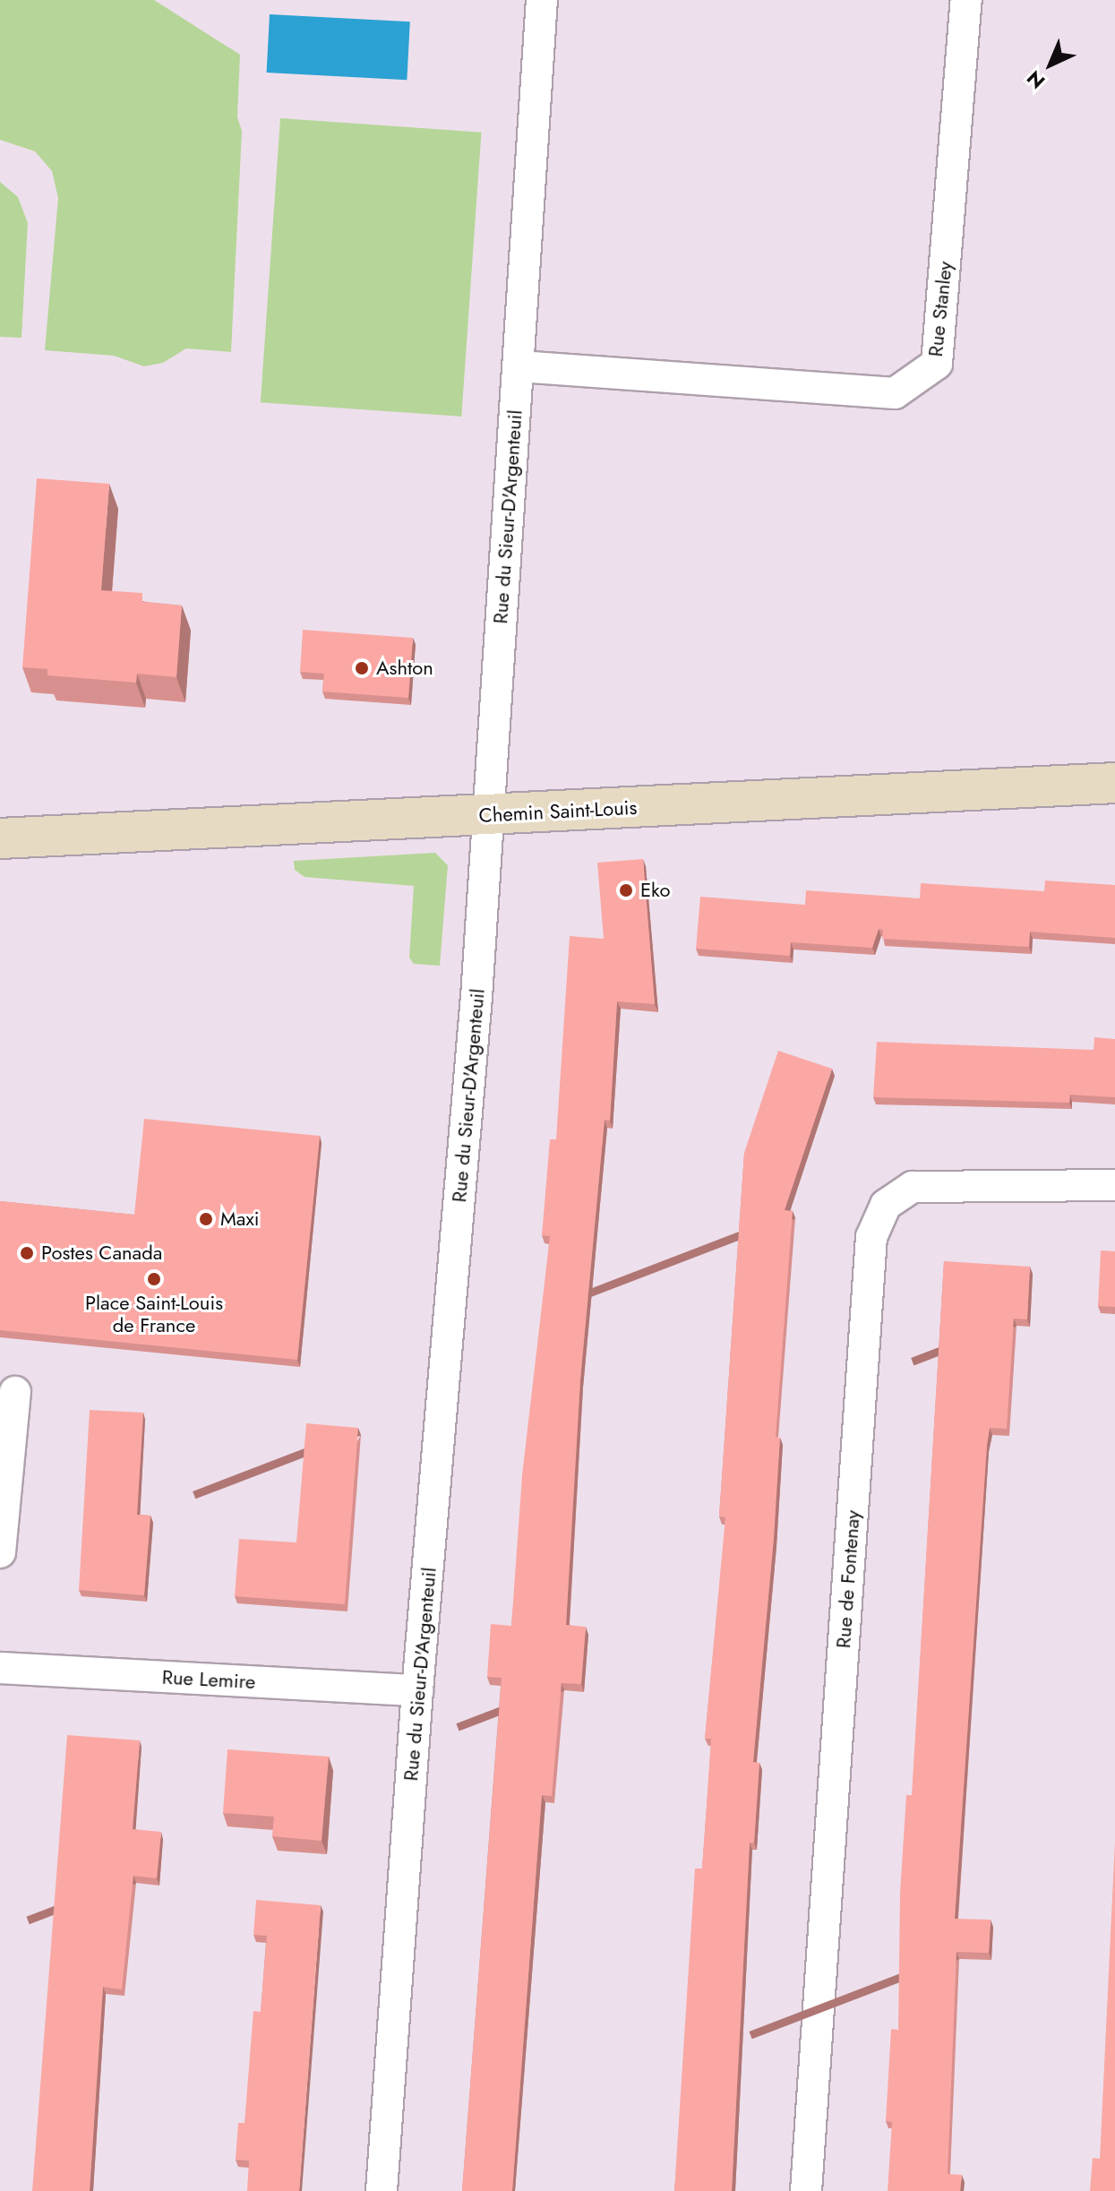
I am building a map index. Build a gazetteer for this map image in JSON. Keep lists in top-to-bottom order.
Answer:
{
  "streets": {
    "street": [
      "Rue Stanley",
      "Rue du Sieur-D'Argenteuil",
      "Chemin Saint-Louis",
      "Rue de Fontenay",
      "Rue Lemire"
    ]
  },
  "crossings": [
    ["Rue Stanley", "Rue du Sieur-D'Argenteuil"],
    ["Rue du Sieur-D'Argenteuil", "Chemin Saint-Louis"],
    ["Rue du Sieur-D'Argenteuil", "Rue Lemire"]
  ],
  "places": [
    "Ashton",
    "Eko",
    "Maxi",
    "Postes Canada",
    "Place Saint-Louis de France"
  ],
  "north": "bottom left"
}
